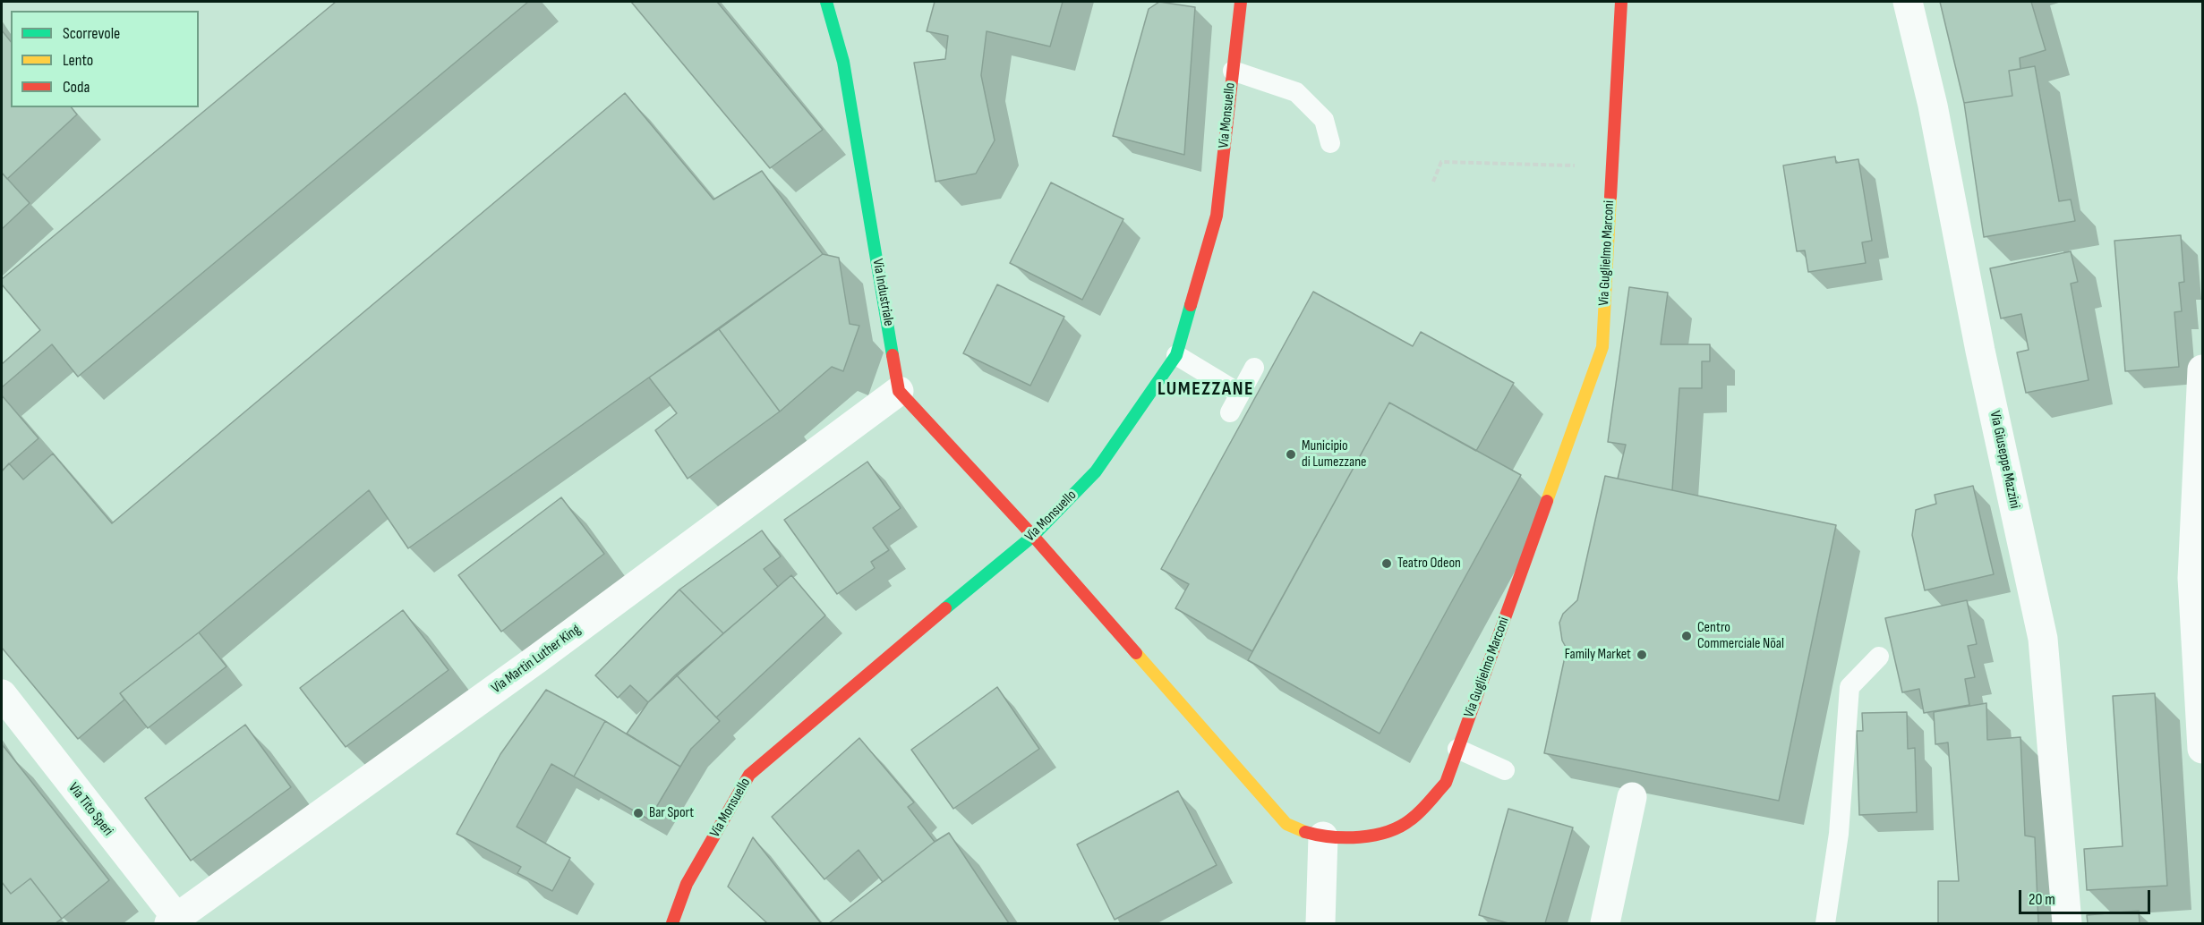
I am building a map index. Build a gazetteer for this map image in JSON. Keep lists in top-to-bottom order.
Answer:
{
  "streets": {
    "street": [
      "Via Monsuello",
      "Via Guglielmo Marconi",
      "Via Industriale",
      "Via Giuseppe Mazzini",
      "Via Martin Luther King",
      "Via Tito Speri"
    ]
  },
  "crossings": [
    ["Via Monsuello", "Via Guglielmo Marconi"],
    ["Via Industriale", "Via Martin Luther King"],
    ["Via Martin Luther King", "Via Tito Speri"]
  ],
  "districts": ["LUMEZZANE"],
  "places": [
    "Municipio di Lumezzane",
    "Teatro Odeon",
    "Centro Commerciale Nöal",
    "Family Market",
    "Bar Sport"
  ],
  "legend": ["Scorrevole", "Lento", "Coda"],
  "scale_bar": "20 m"
}
